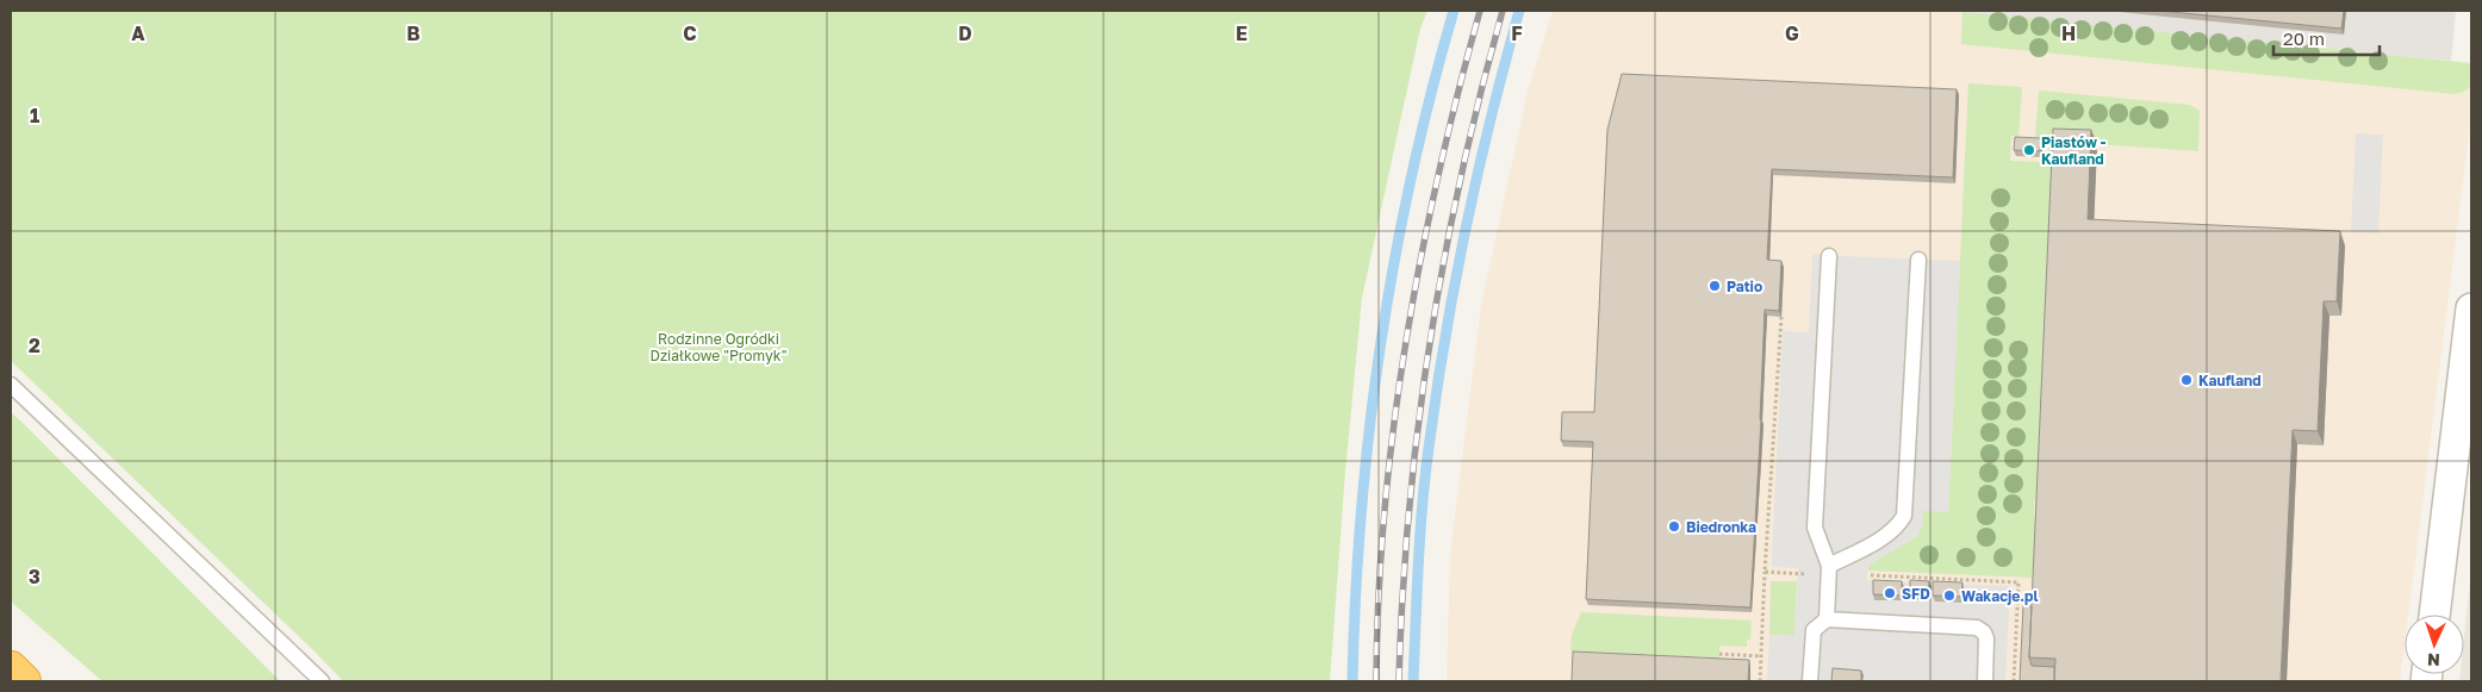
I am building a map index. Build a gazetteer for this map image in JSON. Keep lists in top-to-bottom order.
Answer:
{
  "parks": ["Rodzinne Ogródki Działkowe \"Promyk\""],
  "places": [
    "Piastów - Kaufland",
    "Patio",
    "Kaufland",
    "Biedronka",
    "SFD",
    "Wakacje.pl"
  ],
  "scale_bar": "20 m",
  "north": "bottom",
  "grid": {
    "columns": [
      "A",
      "B",
      "C",
      "D",
      "E",
      "F",
      "G",
      "H"
    ],
    "rows": ["1", "2", "3"]
  }
}
